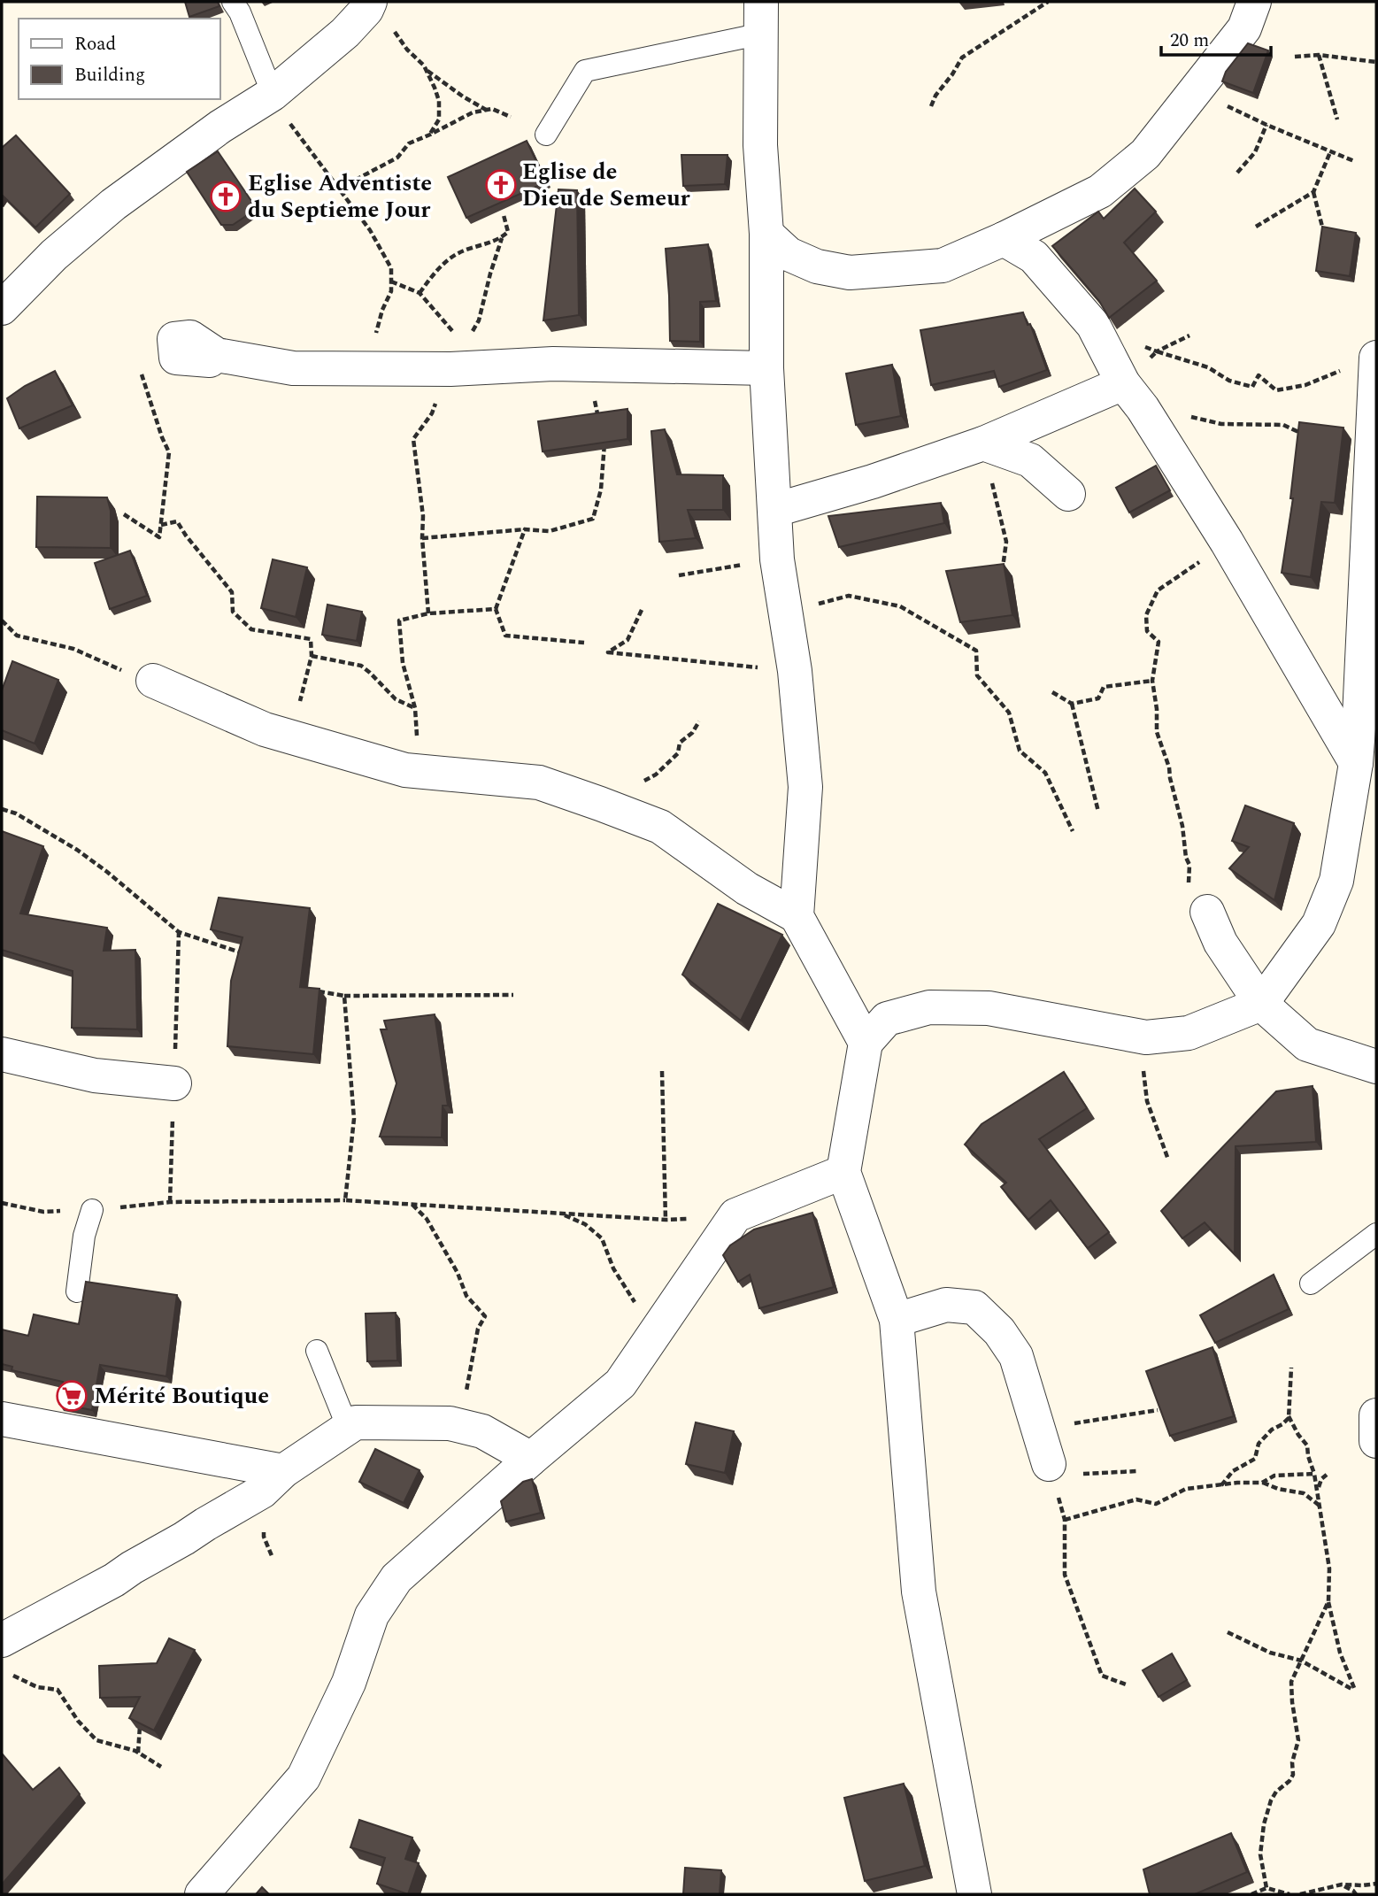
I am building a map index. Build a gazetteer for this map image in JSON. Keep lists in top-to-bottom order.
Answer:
{
  "places": {
    "church": ["Eglise de Dieu de Semeur", "Eglise Adventiste du Septieme Jour"],
    "supermarket": ["Mérité Boutique"]
  },
  "legend": ["Road", "Building"],
  "scale_bar": "20 m"
}
